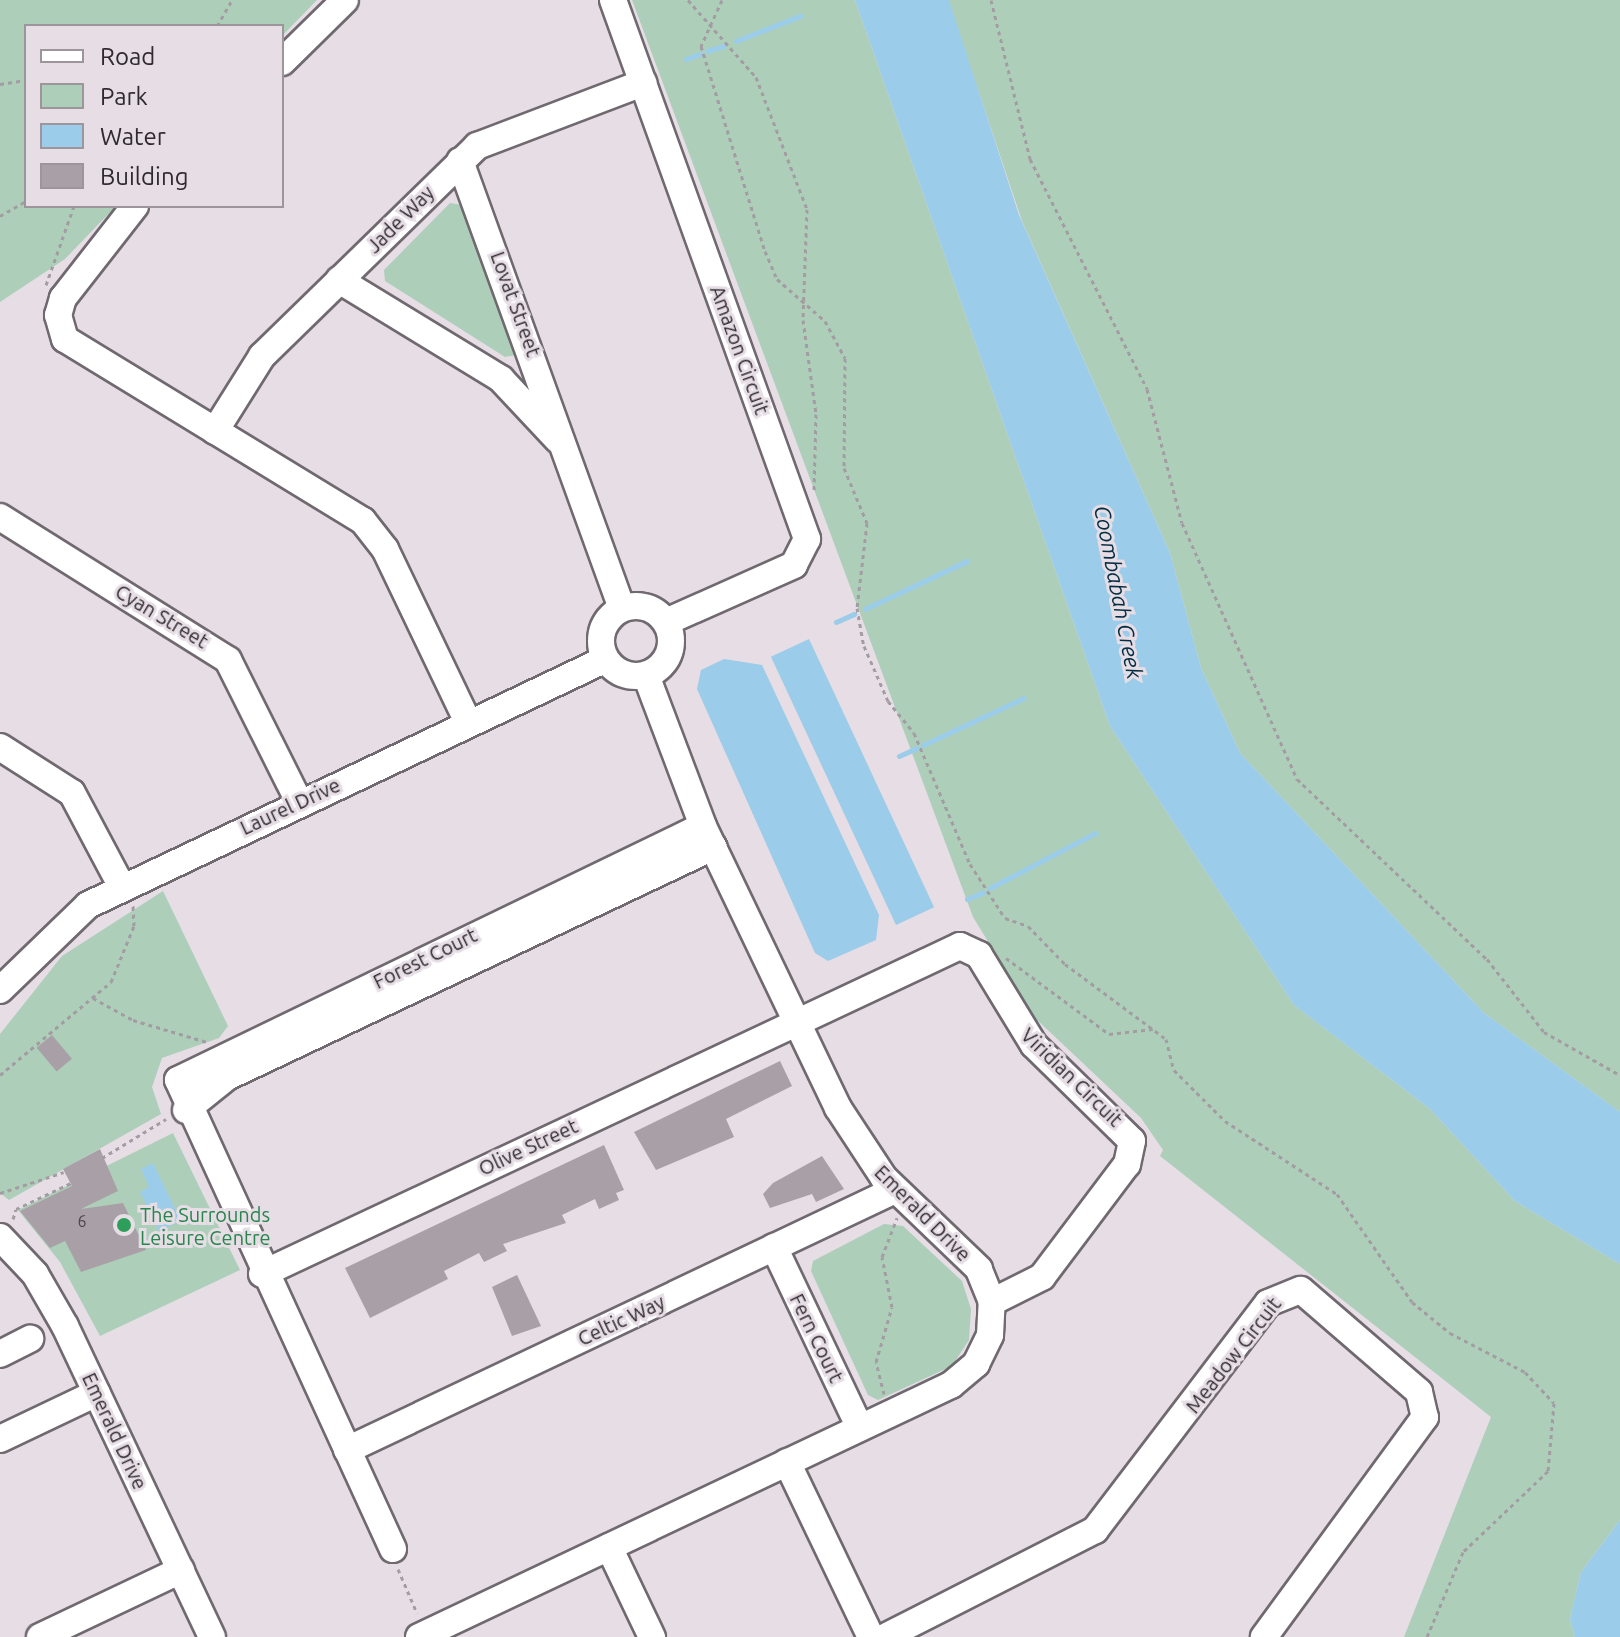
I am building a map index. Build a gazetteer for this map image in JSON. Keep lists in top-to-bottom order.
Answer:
{
  "streets": {
    "street": [
      "Jade Way",
      "Lovat Street",
      "Amazon Circuit",
      "Cyan Street",
      "Laurel Drive",
      "Forest Court",
      "Viridian Circuit",
      "Olive Street",
      "Emerald Drive",
      "Celtic Way",
      "Fern Court",
      "Meadow Circuit"
    ]
  },
  "crossings": [
    ["Jade Way", "Lovat Street"],
    ["Jade Way", "Amazon Circuit"],
    ["Lovat Street", "Amazon Circuit"],
    ["Lovat Street", "Laurel Drive"],
    ["Lovat Street", "Emerald Drive"],
    ["Amazon Circuit", "Laurel Drive"],
    ["Amazon Circuit", "Emerald Drive"],
    ["Cyan Street", "Laurel Drive"],
    ["Laurel Drive", "Emerald Drive"],
    ["Forest Court", "Olive Street"],
    ["Forest Court", "Emerald Drive"],
    ["Forest Court", "Celtic Way"],
    ["Viridian Circuit", "Olive Street"],
    ["Viridian Circuit", "Emerald Drive"],
    ["Olive Street", "Emerald Drive"],
    ["Emerald Drive", "Celtic Way"],
    ["Celtic Way", "Fern Court"]
  ],
  "water": ["Coombabah Creek"],
  "places": ["The Surrounds Leisure Centre"],
  "house_numbers": ["6"],
  "legend": [
    "Road",
    "Park",
    "Water",
    "Building"
  ]
}
